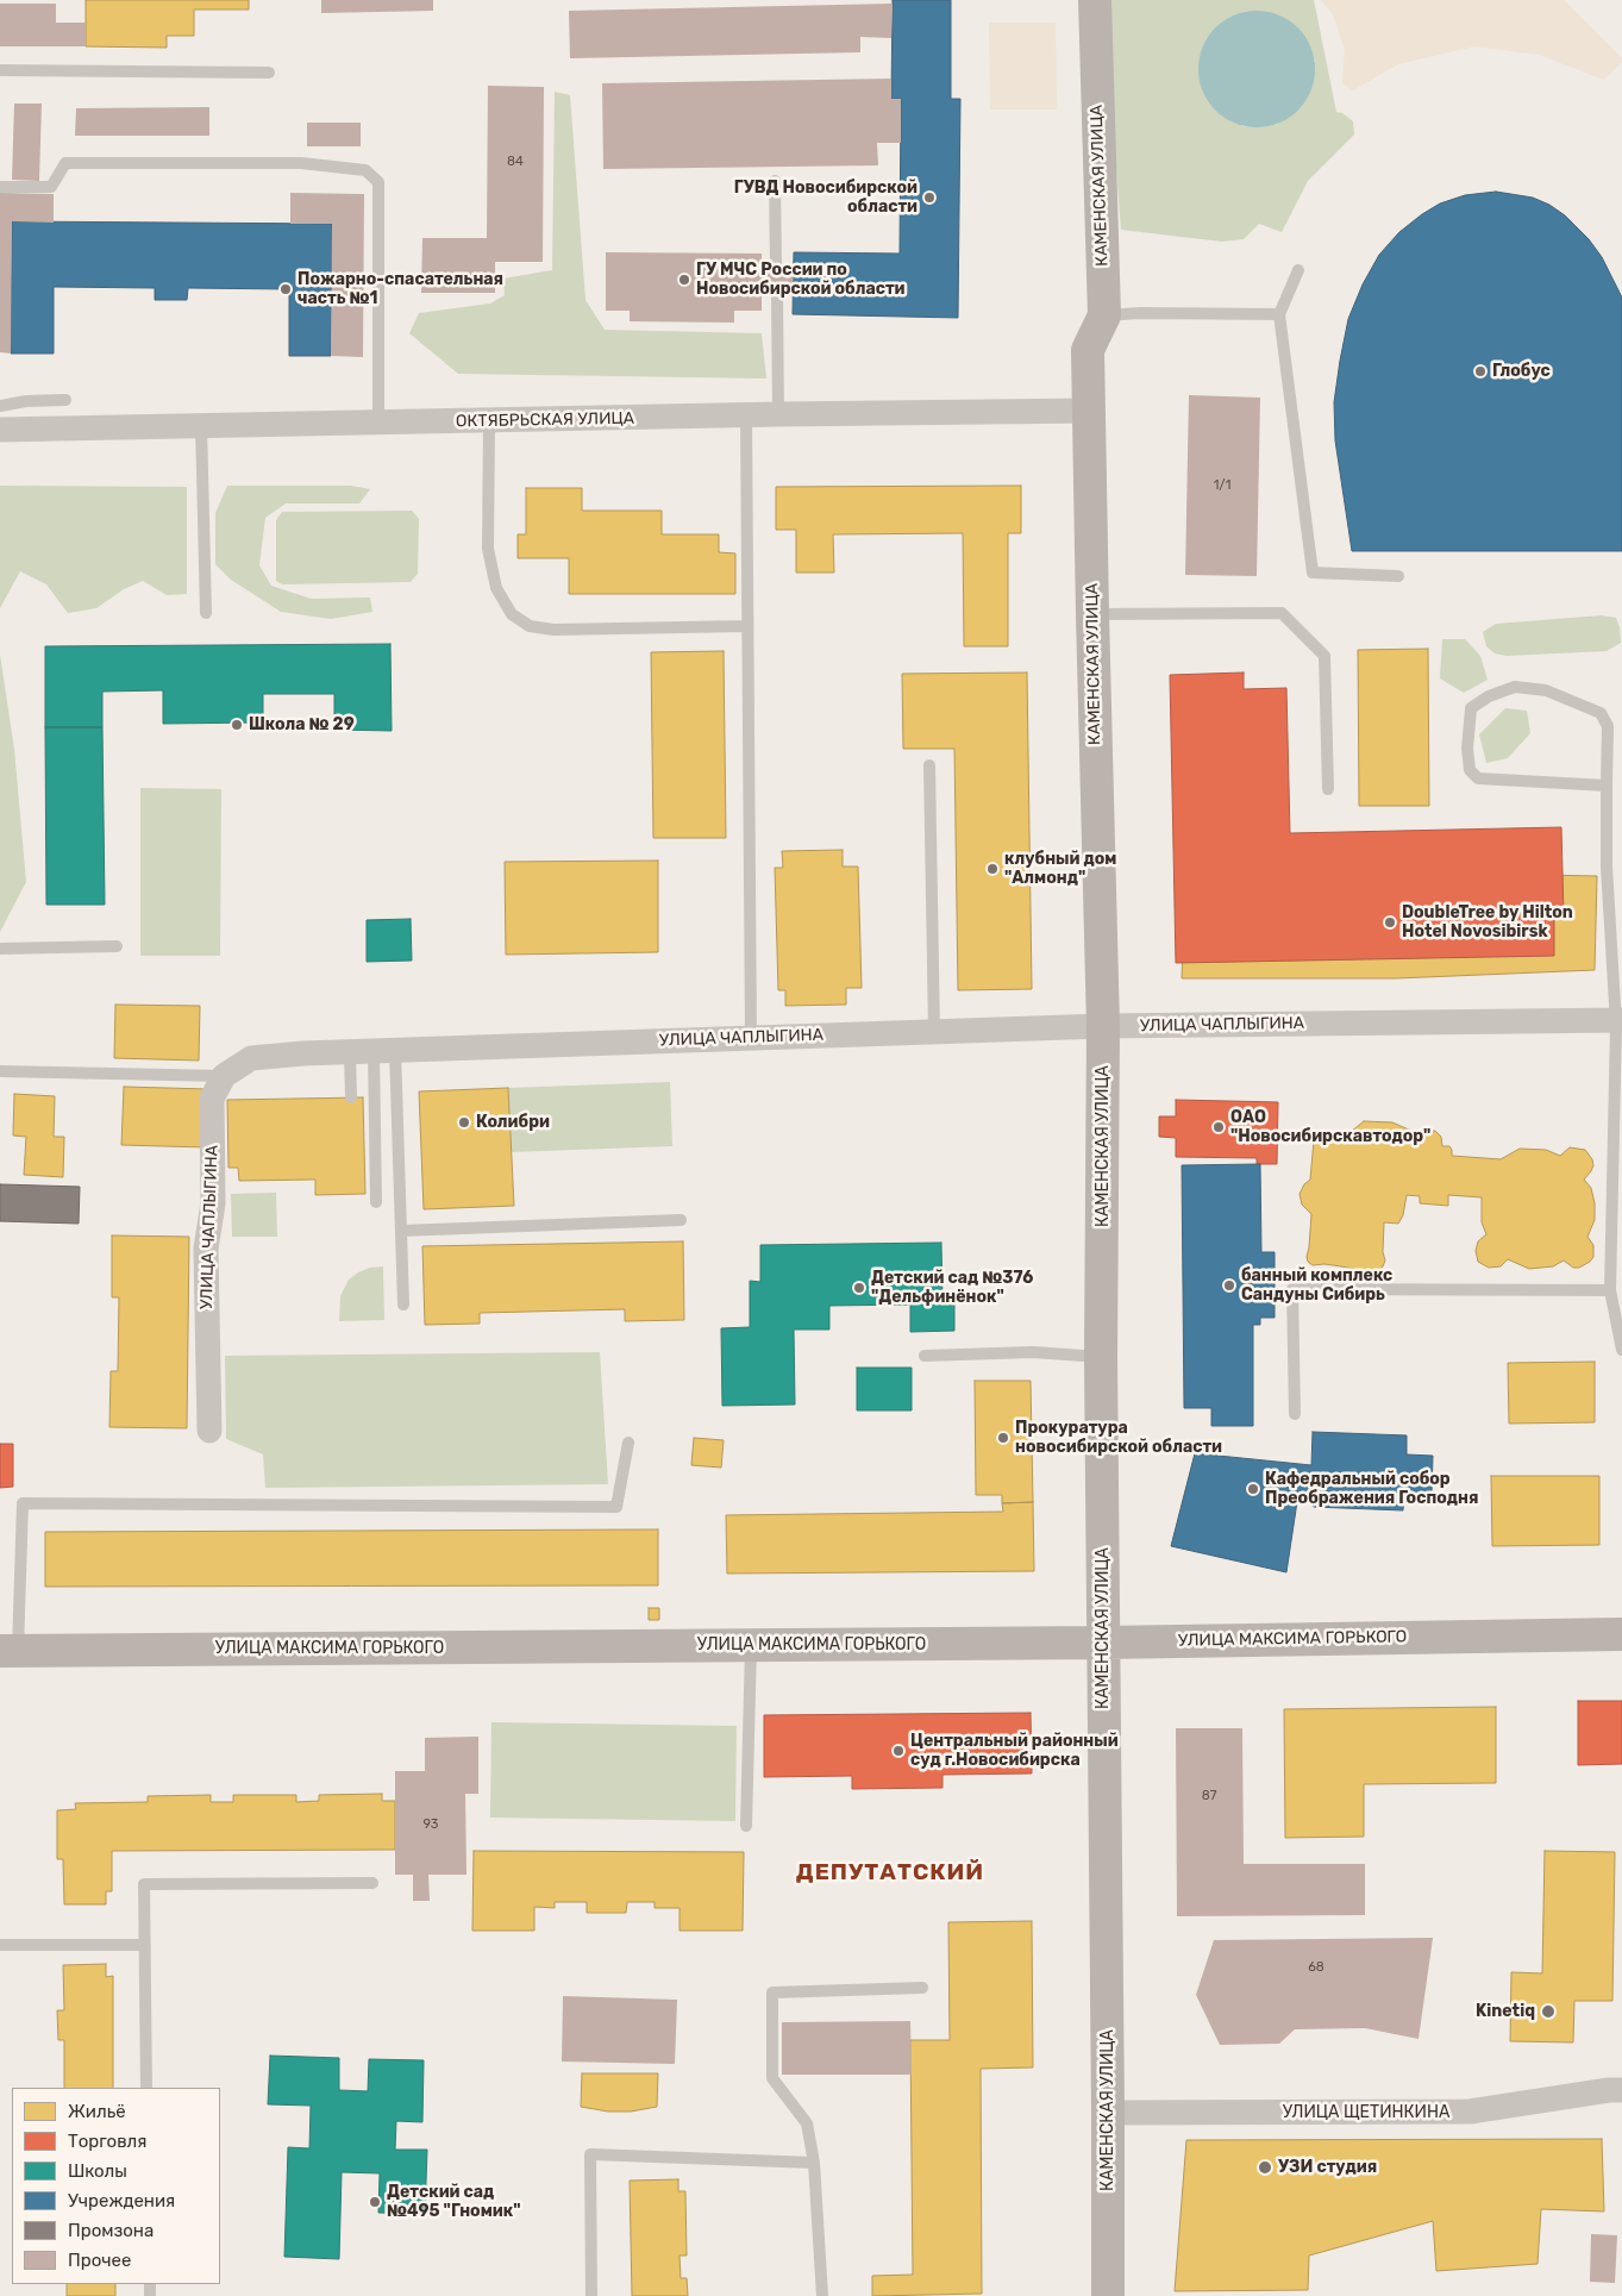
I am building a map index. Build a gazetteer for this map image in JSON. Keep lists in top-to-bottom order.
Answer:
{
  "streets": {
    "street": [
      "КАМЕНСКАЯ УЛИЦА",
      "ОКТЯБРЬСКАЯ УЛИЦА",
      "УЛИЦА ЧАПЛЫГИНА",
      "УЛИЦА МАКСИМА ГОРЬКОГО",
      "УЛИЦА ЩЕТИНКИНА"
    ]
  },
  "crossings": [
    ["КАМЕНСКАЯ УЛИЦА", "ОКТЯБРЬСКАЯ УЛИЦА"],
    ["КАМЕНСКАЯ УЛИЦА", "УЛИЦА ЧАПЛЫГИНА"],
    ["КАМЕНСКАЯ УЛИЦА", "УЛИЦА МАКСИМА ГОРЬКОГО"],
    ["КАМЕНСКАЯ УЛИЦА", "УЛИЦА ЩЕТИНКИНА"]
  ],
  "districts": ["ДЕПУТАТСКИЙ"],
  "places": [
    "ГУВД Новосибирской области",
    "ГУ МЧС России по Новосибирской области",
    "Пожарно-спасательная часть №1",
    "Глобус",
    "Школа № 29",
    "клубный дом \"Алмонд\"",
    "DoubleTree by Hilton Hotel Novosibirsk",
    "Колибри",
    "ОАО \"Новосибирскавтодор\"",
    "банный комплекс Сандуны Сибирь",
    "Детский сад №376 \"Дельфинёнок\"",
    "Прокуратура новосибирской области",
    "Кафедральный собор Преображения Господня",
    "Центральный районный суд г.Новосибирска",
    "Kinetiq",
    "УЗИ студия",
    "Детский сад №495 \"Гномик\""
  ],
  "house_numbers": [
    "84",
    "1/1",
    "87",
    "93",
    "68"
  ],
  "legend": [
    "Жильё",
    "Торговля",
    "Школы",
    "Учреждения",
    "Промзона",
    "Прочее"
  ]
}
